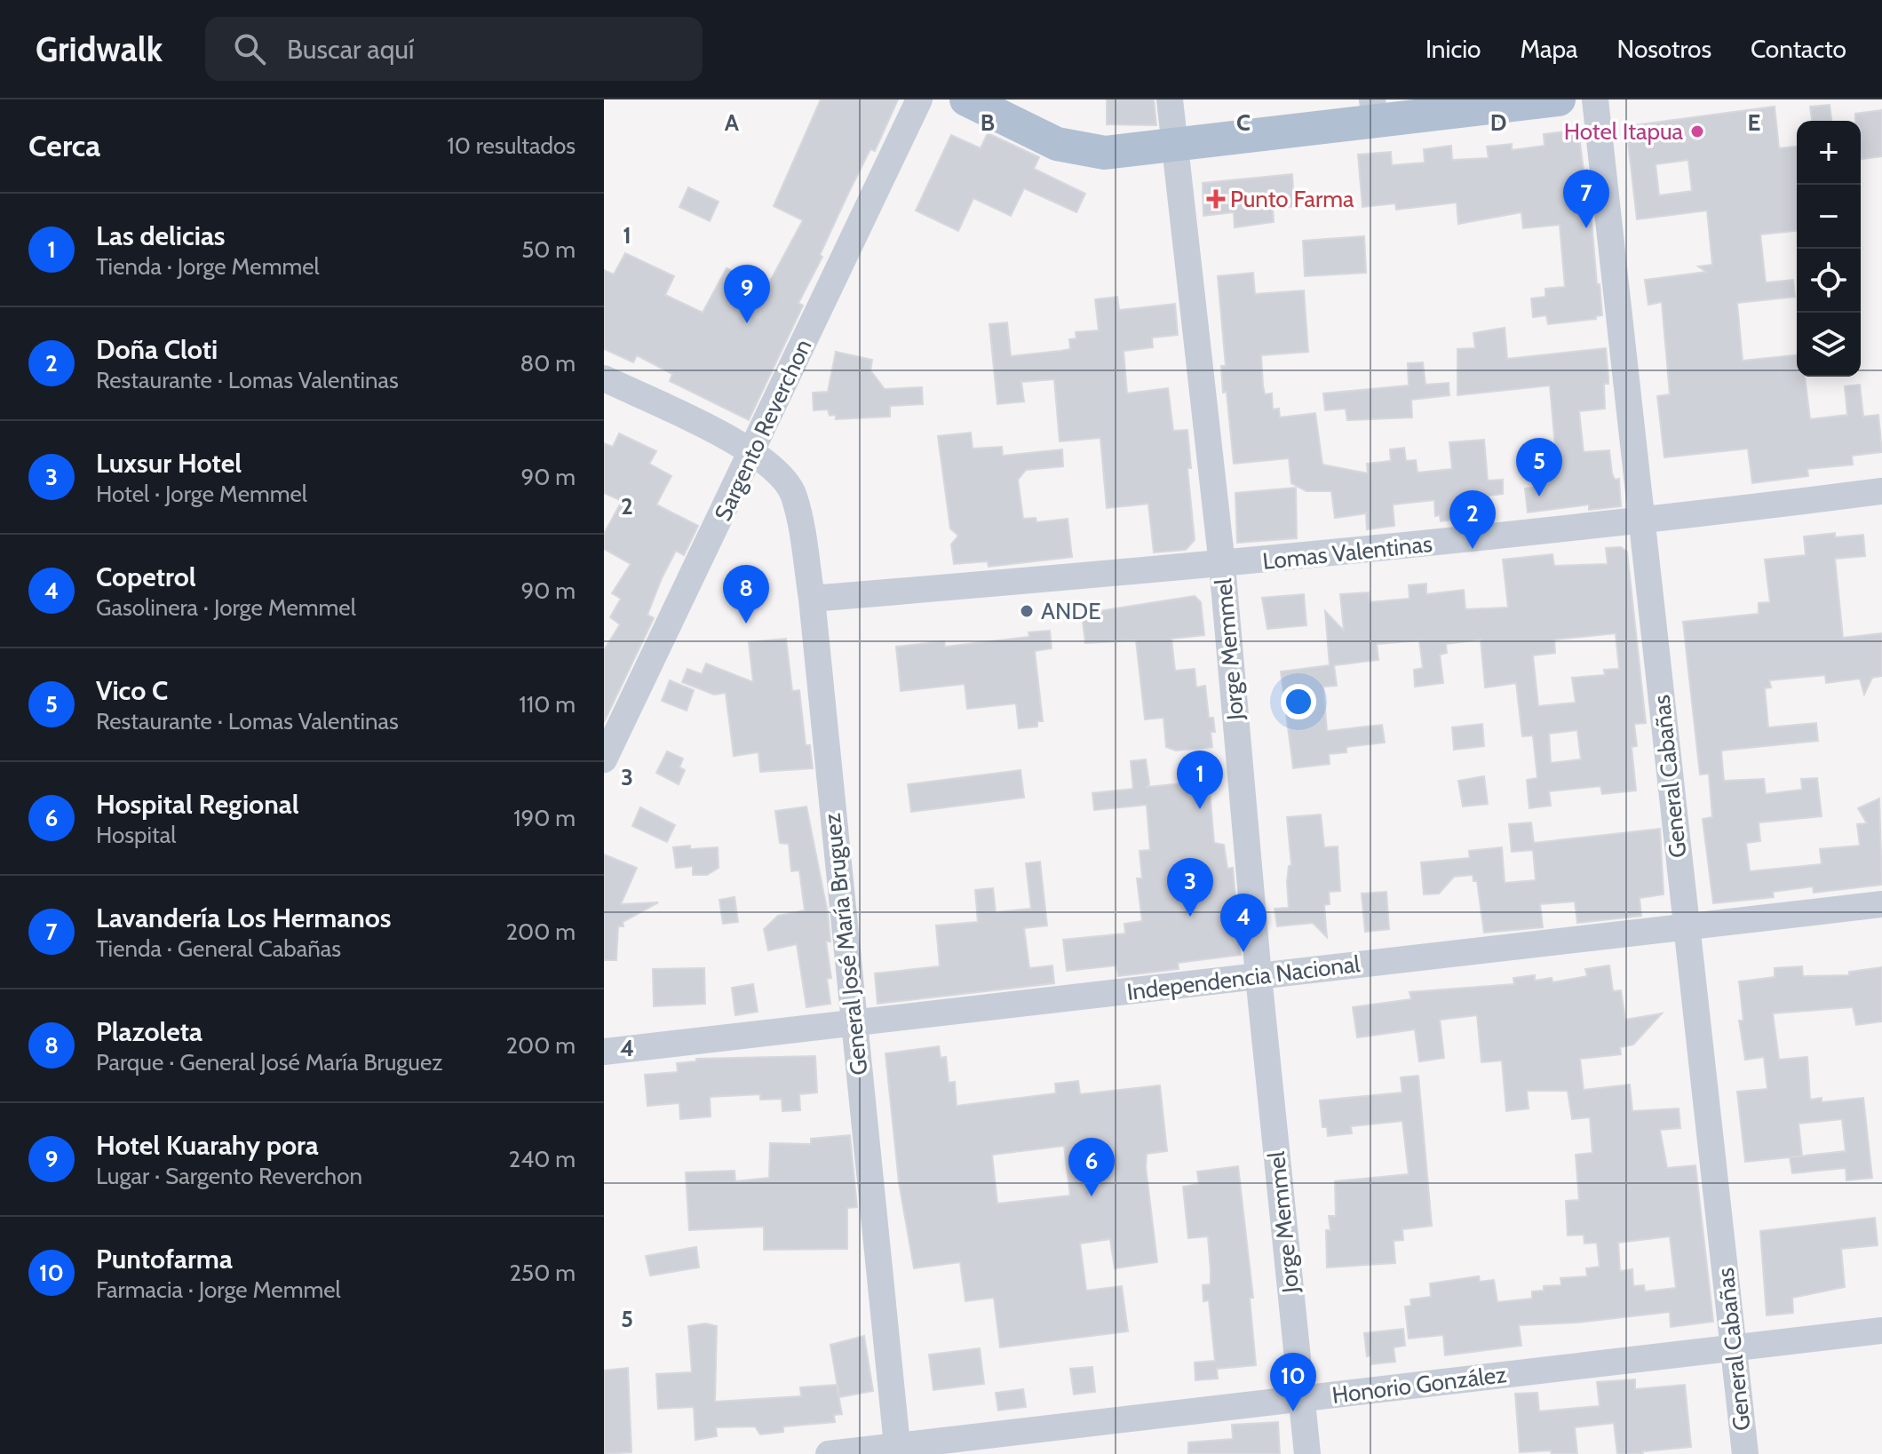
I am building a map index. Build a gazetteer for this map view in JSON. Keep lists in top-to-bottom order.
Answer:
{
  "streets": {
    "street": [
      "Sargento Reverchon",
      "Lomas Valentinas",
      "Jorge Memmel",
      "General Cabañas",
      "General José María Bruguez",
      "Independencia Nacional",
      "Honorio González"
    ]
  },
  "crossings": [
    ["Sargento Reverchon", "General José María Bruguez"],
    ["Lomas Valentinas", "Jorge Memmel"],
    ["Lomas Valentinas", "General Cabañas"],
    ["Lomas Valentinas", "General José María Bruguez"],
    ["Jorge Memmel", "Independencia Nacional"],
    ["Jorge Memmel", "Honorio González"],
    ["General Cabañas", "Independencia Nacional"],
    ["General Cabañas", "Honorio González"],
    ["General José María Bruguez", "Independencia Nacional"],
    ["General José María Bruguez", "Honorio González"]
  ],
  "places": {
    "other": ["Hotel Itapua", "ANDE"],
    "health": ["Punto Farma"]
  },
  "page": {
    "header": "Gridwalk",
    "search": "Buscar aquí",
    "nav": [
      "Inicio",
      "Mapa",
      "Nosotros",
      "Contacto"
    ],
    "heading": ["Cerca", "10 resultados"],
    "map_buttons": ["+", "−"],
    "pins": [
      "7",
      "9",
      "5",
      "2",
      "8",
      "1",
      "3",
      "4",
      "6",
      "10"
    ],
    "list": [
      {
        "mark": "1",
        "name": "Las delicias",
        "note": "Tienda · Jorge Memmel",
        "value": "50 m"
      },
      {
        "mark": "2",
        "name": "Doña Cloti",
        "note": "Restaurante · Lomas Valentinas",
        "value": "80 m"
      },
      {
        "mark": "3",
        "name": "Luxsur Hotel",
        "note": "Hotel · Jorge Memmel",
        "value": "90 m"
      },
      {
        "mark": "4",
        "name": "Copetrol",
        "note": "Gasolinera · Jorge Memmel",
        "value": "90 m"
      },
      {
        "mark": "5",
        "name": "Vico C",
        "note": "Restaurante · Lomas Valentinas",
        "value": "110 m"
      },
      {
        "mark": "6",
        "name": "Hospital Regional",
        "note": "Hospital",
        "value": "190 m"
      },
      {
        "mark": "7",
        "name": "Lavandería Los Hermanos",
        "note": "Tienda · General Cabañas",
        "value": "200 m"
      },
      {
        "mark": "8",
        "name": "Plazoleta",
        "note": "Parque · General José María Bruguez",
        "value": "200 m"
      },
      {
        "mark": "9",
        "name": "Hotel Kuarahy pora",
        "note": "Lugar · Sargento Reverchon",
        "value": "240 m"
      },
      {
        "mark": "10",
        "name": "Puntofarma",
        "note": "Farmacia · Jorge Memmel",
        "value": "250 m"
      }
    ]
  },
  "grid": {
    "columns": [
      "A",
      "B",
      "C",
      "D",
      "E"
    ],
    "rows": [
      "1",
      "2",
      "3",
      "4",
      "5"
    ]
  }
}
